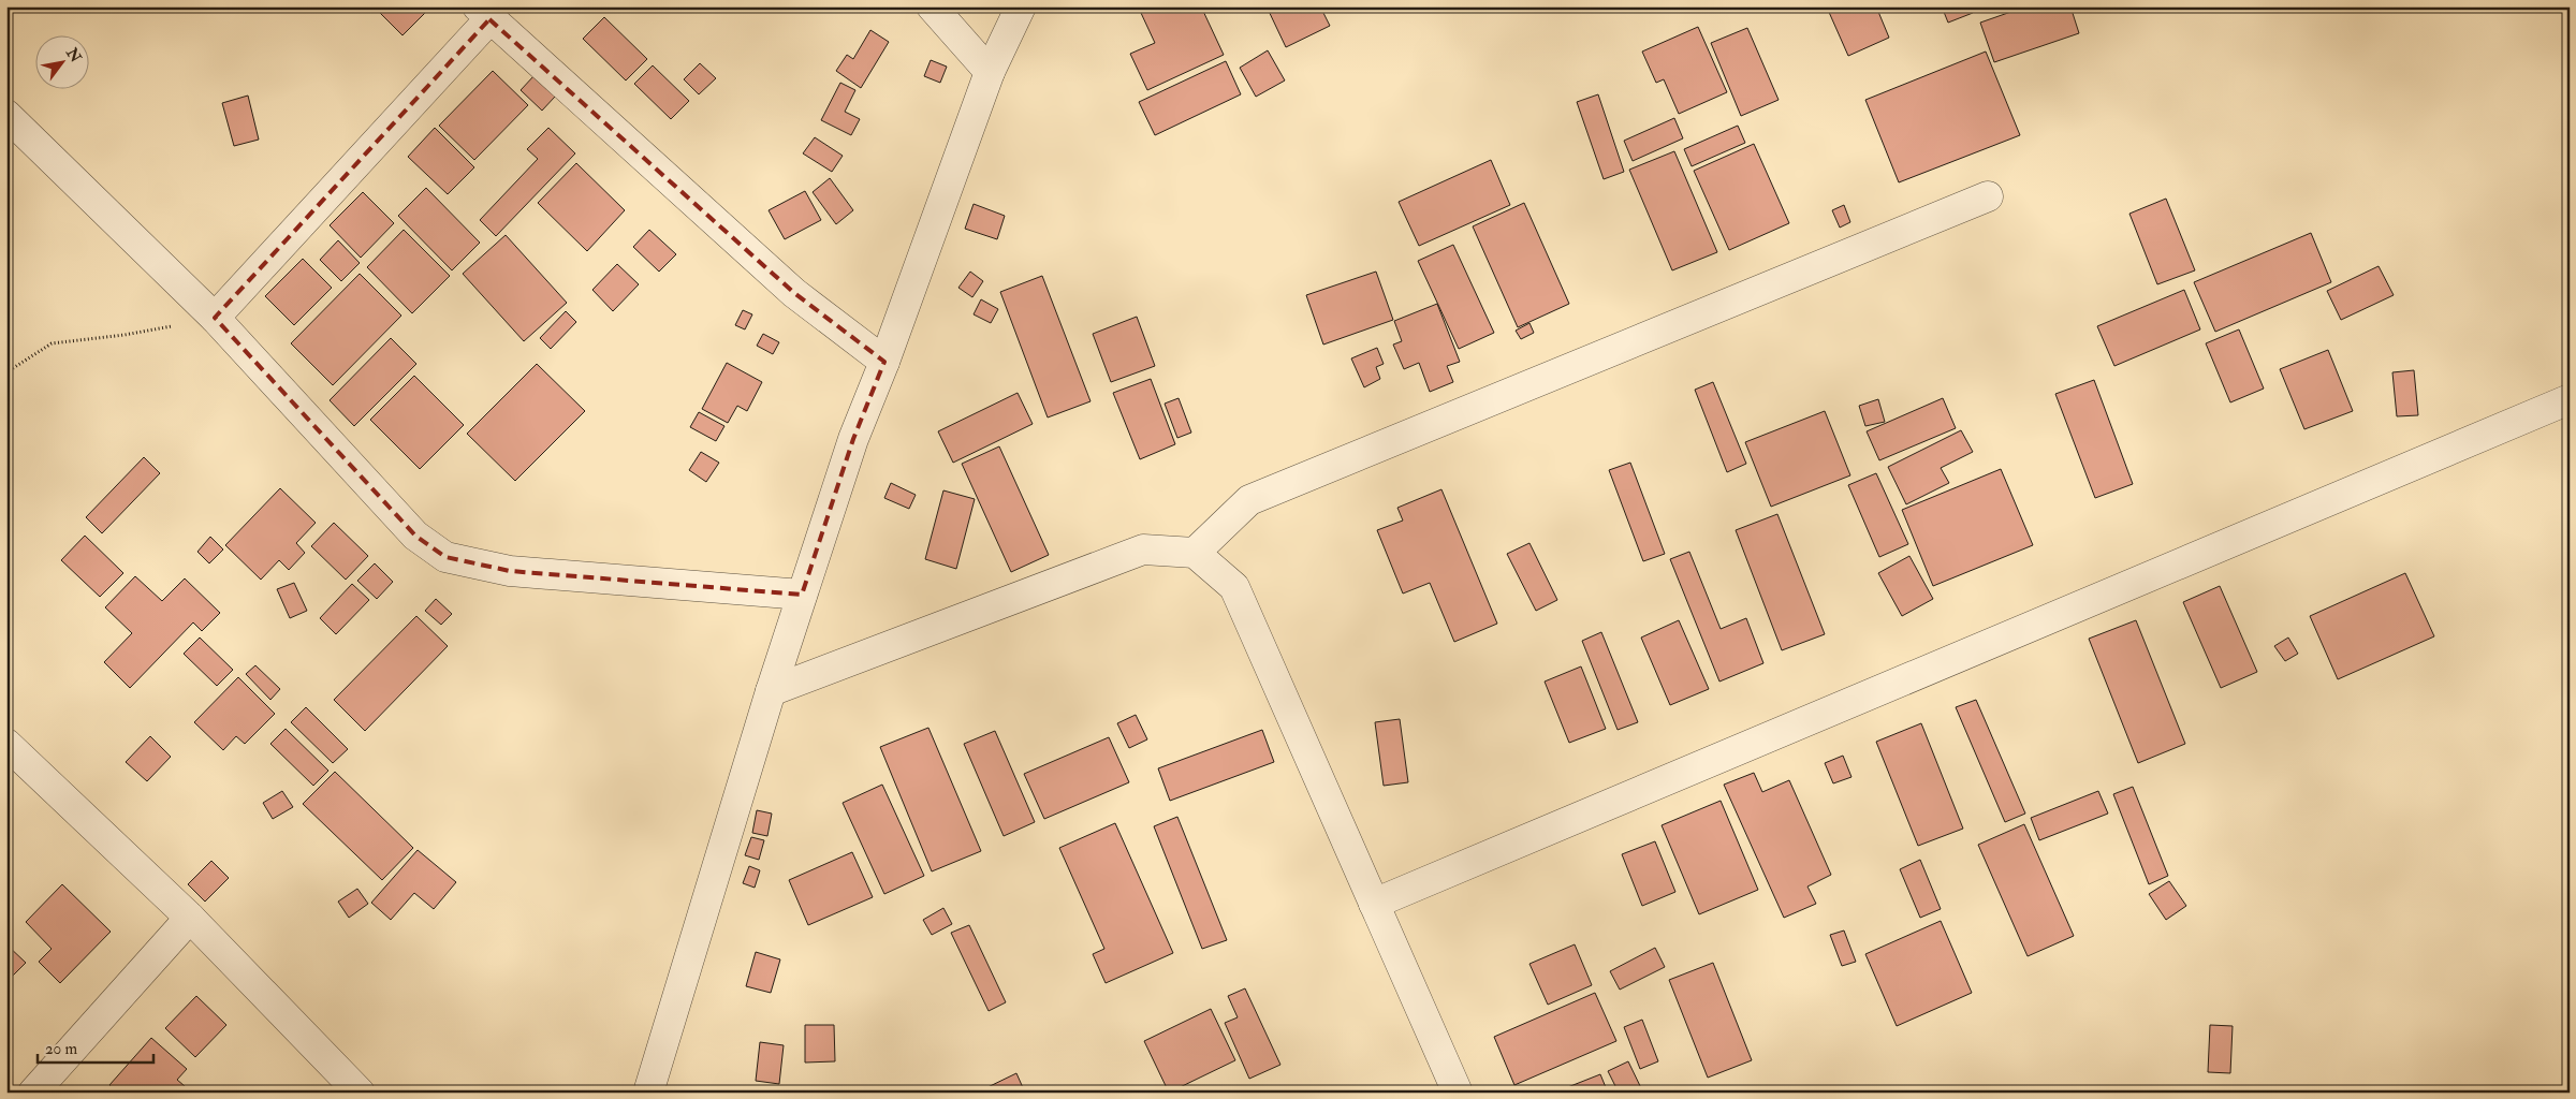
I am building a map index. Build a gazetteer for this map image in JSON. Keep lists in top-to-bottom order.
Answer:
{
  "scale_bar": "20 m",
  "north": "top right"
}
